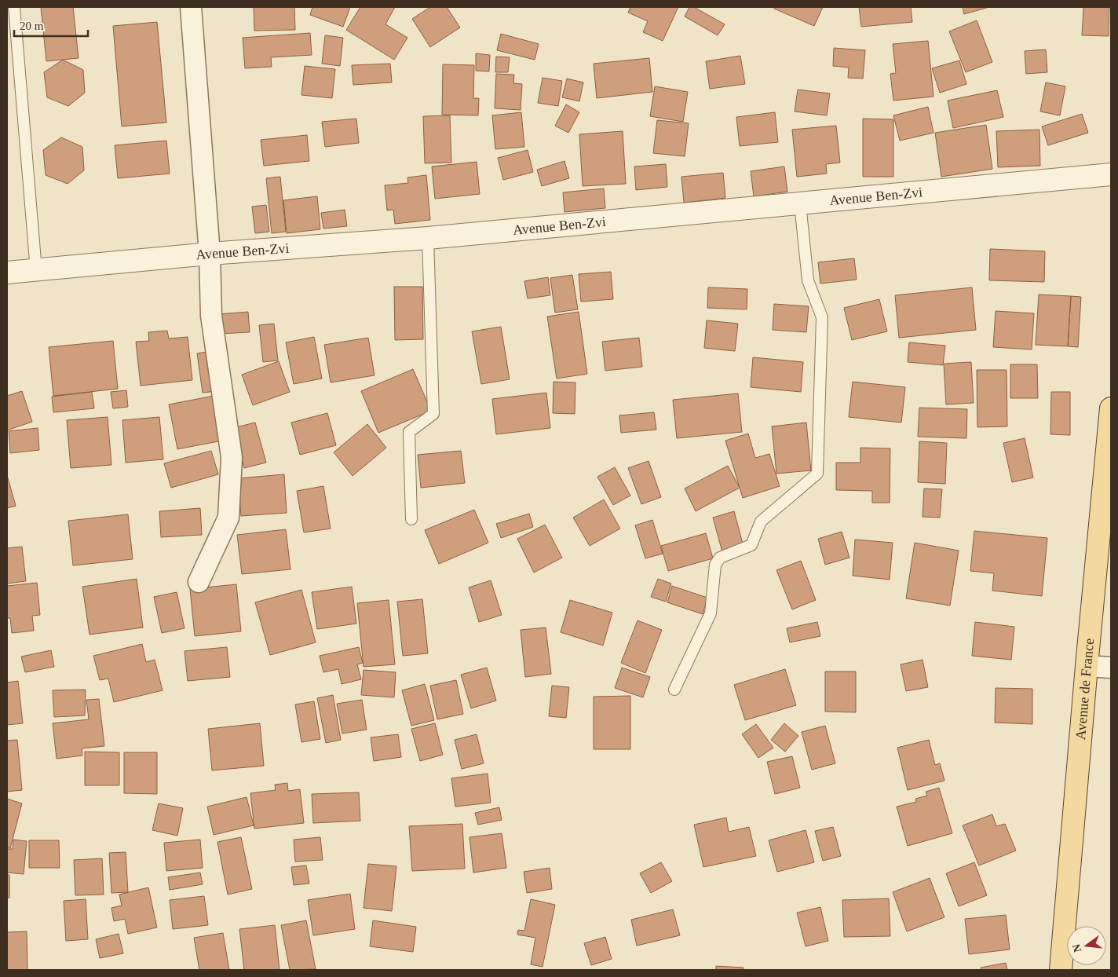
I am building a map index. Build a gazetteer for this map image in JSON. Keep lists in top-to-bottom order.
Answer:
{
  "streets": {
    "main road": ["Avenue de France"],
    "street": ["Avenue Ben-Zvi"]
  },
  "scale_bar": "20 m",
  "north": "left"
}
